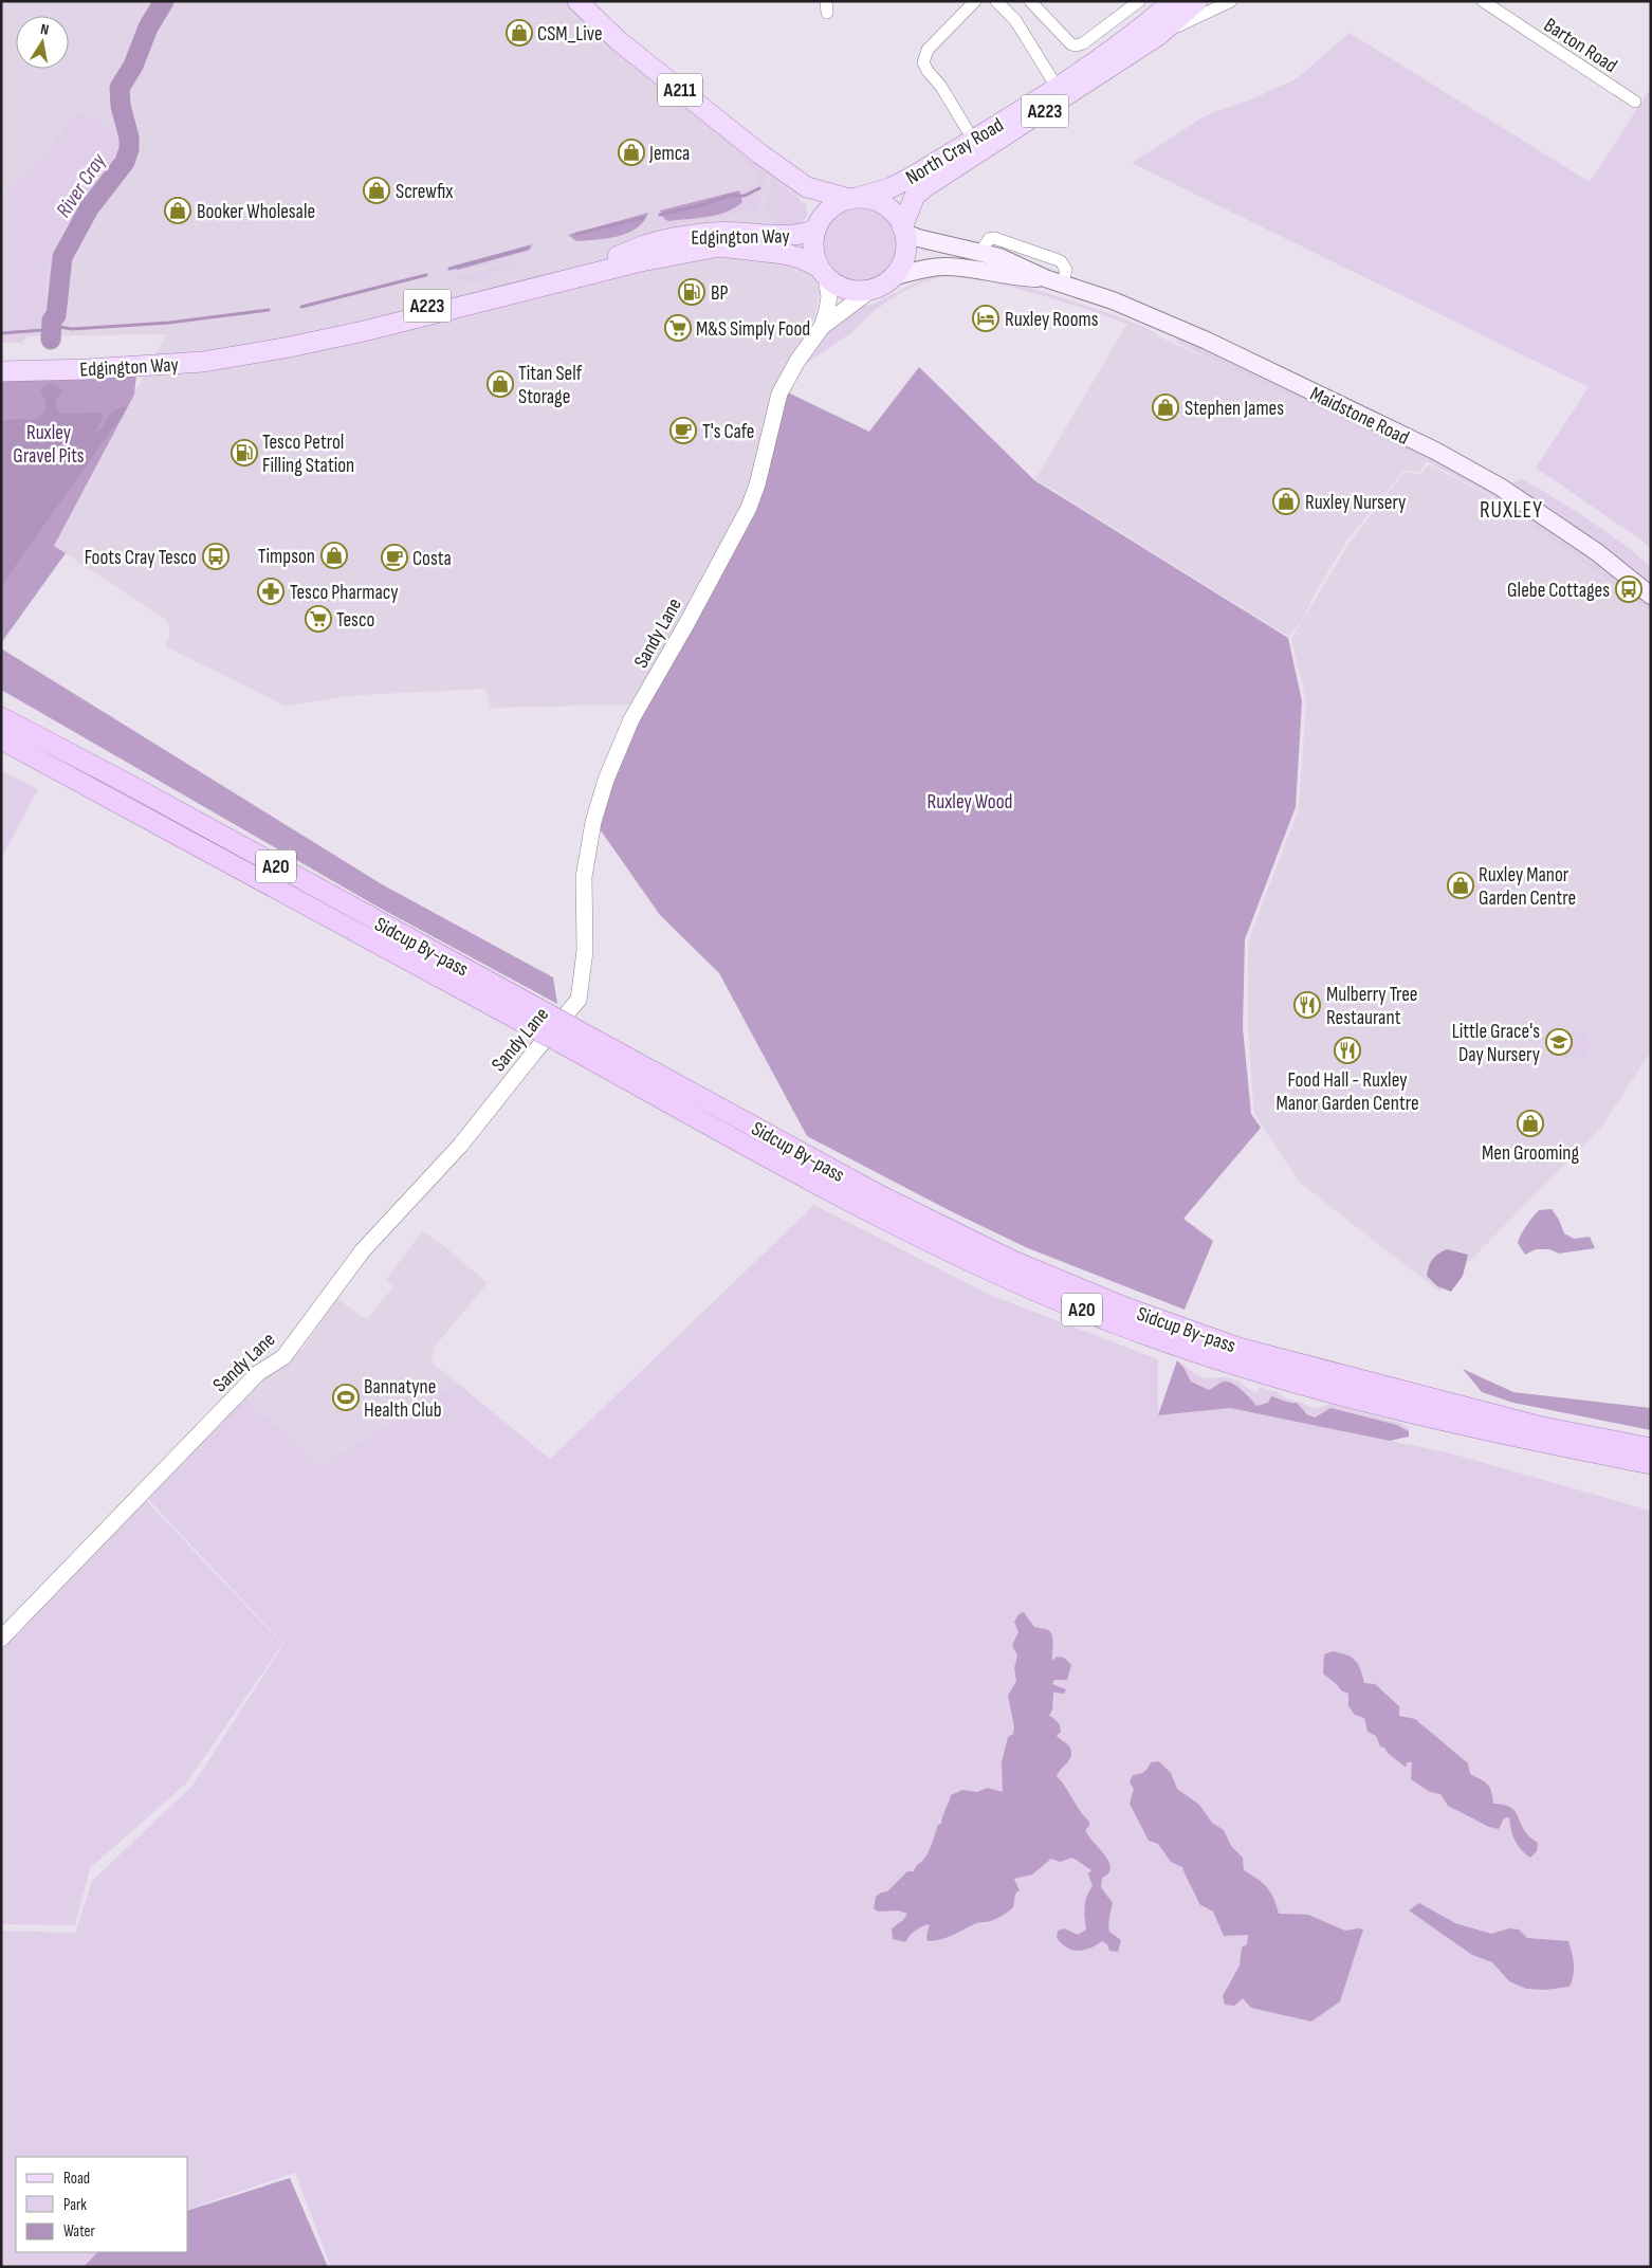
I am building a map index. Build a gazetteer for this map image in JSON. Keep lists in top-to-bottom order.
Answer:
{
  "streets": {
    "highway": ["A20", "Sidcup By-pass"],
    "main road": [
      "A211",
      "A223",
      "North Cray Road",
      "Edgington Way",
      "Maidstone Road"
    ],
    "street": ["Barton Road", "Sandy Lane"]
  },
  "crossings": [
    ["A211", "North Cray Road"],
    ["A211", "Edgington Way"],
    ["A211", "Maidstone Road"],
    ["A211", "Sandy Lane"],
    ["North Cray Road", "Edgington Way"],
    ["North Cray Road", "Maidstone Road"],
    ["North Cray Road", "Sandy Lane"],
    ["Edgington Way", "Maidstone Road"],
    ["Edgington Way", "Sandy Lane"],
    ["Maidstone Road", "Sandy Lane"],
    ["A20", "Sidcup By-pass"]
  ],
  "districts": ["RUXLEY"],
  "water": ["River Cray"],
  "parks": ["Ruxley Gravel Pits", "Ruxley Wood"],
  "places": {
    "shop": [
      "CSM_Live",
      "Jemca",
      "Screwfix",
      "Booker Wholesale",
      "Titan Self Storage",
      "Stephen James",
      "Ruxley Nursery",
      "Timpson",
      "Ruxley Manor Garden Centre",
      "Men Grooming"
    ],
    "fuel station": ["BP", "Tesco Petrol Filling Station"],
    "hotel": ["Ruxley Rooms"],
    "supermarket": ["M&S Simply Food", "Tesco"],
    "cafe": ["T's Cafe", "Costa"],
    "bus stop": ["Foots Cray Tesco", "Glebe Cottages"],
    "pharmacy": ["Tesco Pharmacy"],
    "restaurant": ["Mulberry Tree Restaurant", "Food Hall - Ruxley Manor Garden Centre"],
    "school or university": ["Little Grace's Day Nursery"],
    "sports": ["Bannatyne Health Club"]
  },
  "legend": ["Road", "Park", "Water"],
  "north": "top"
}
